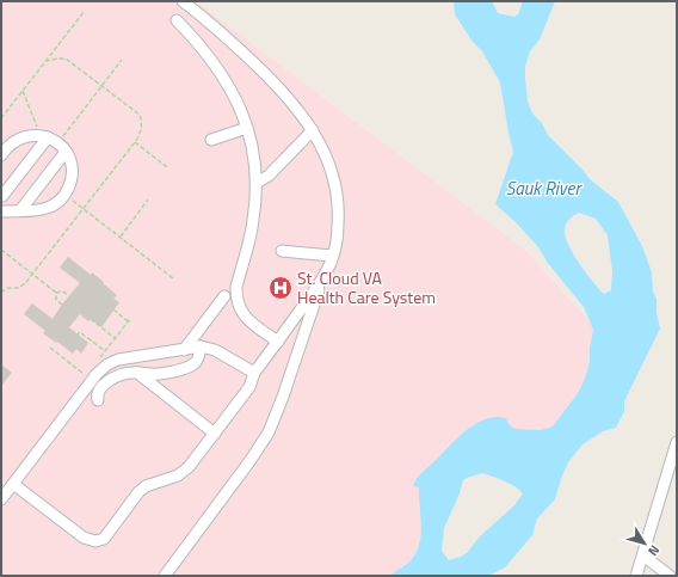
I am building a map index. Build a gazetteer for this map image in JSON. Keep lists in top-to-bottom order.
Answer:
{
  "water": ["Sauk River"],
  "places": {
    "hospital": ["St. Cloud VA Health Care System"]
  },
  "north": "bottom right"
}
